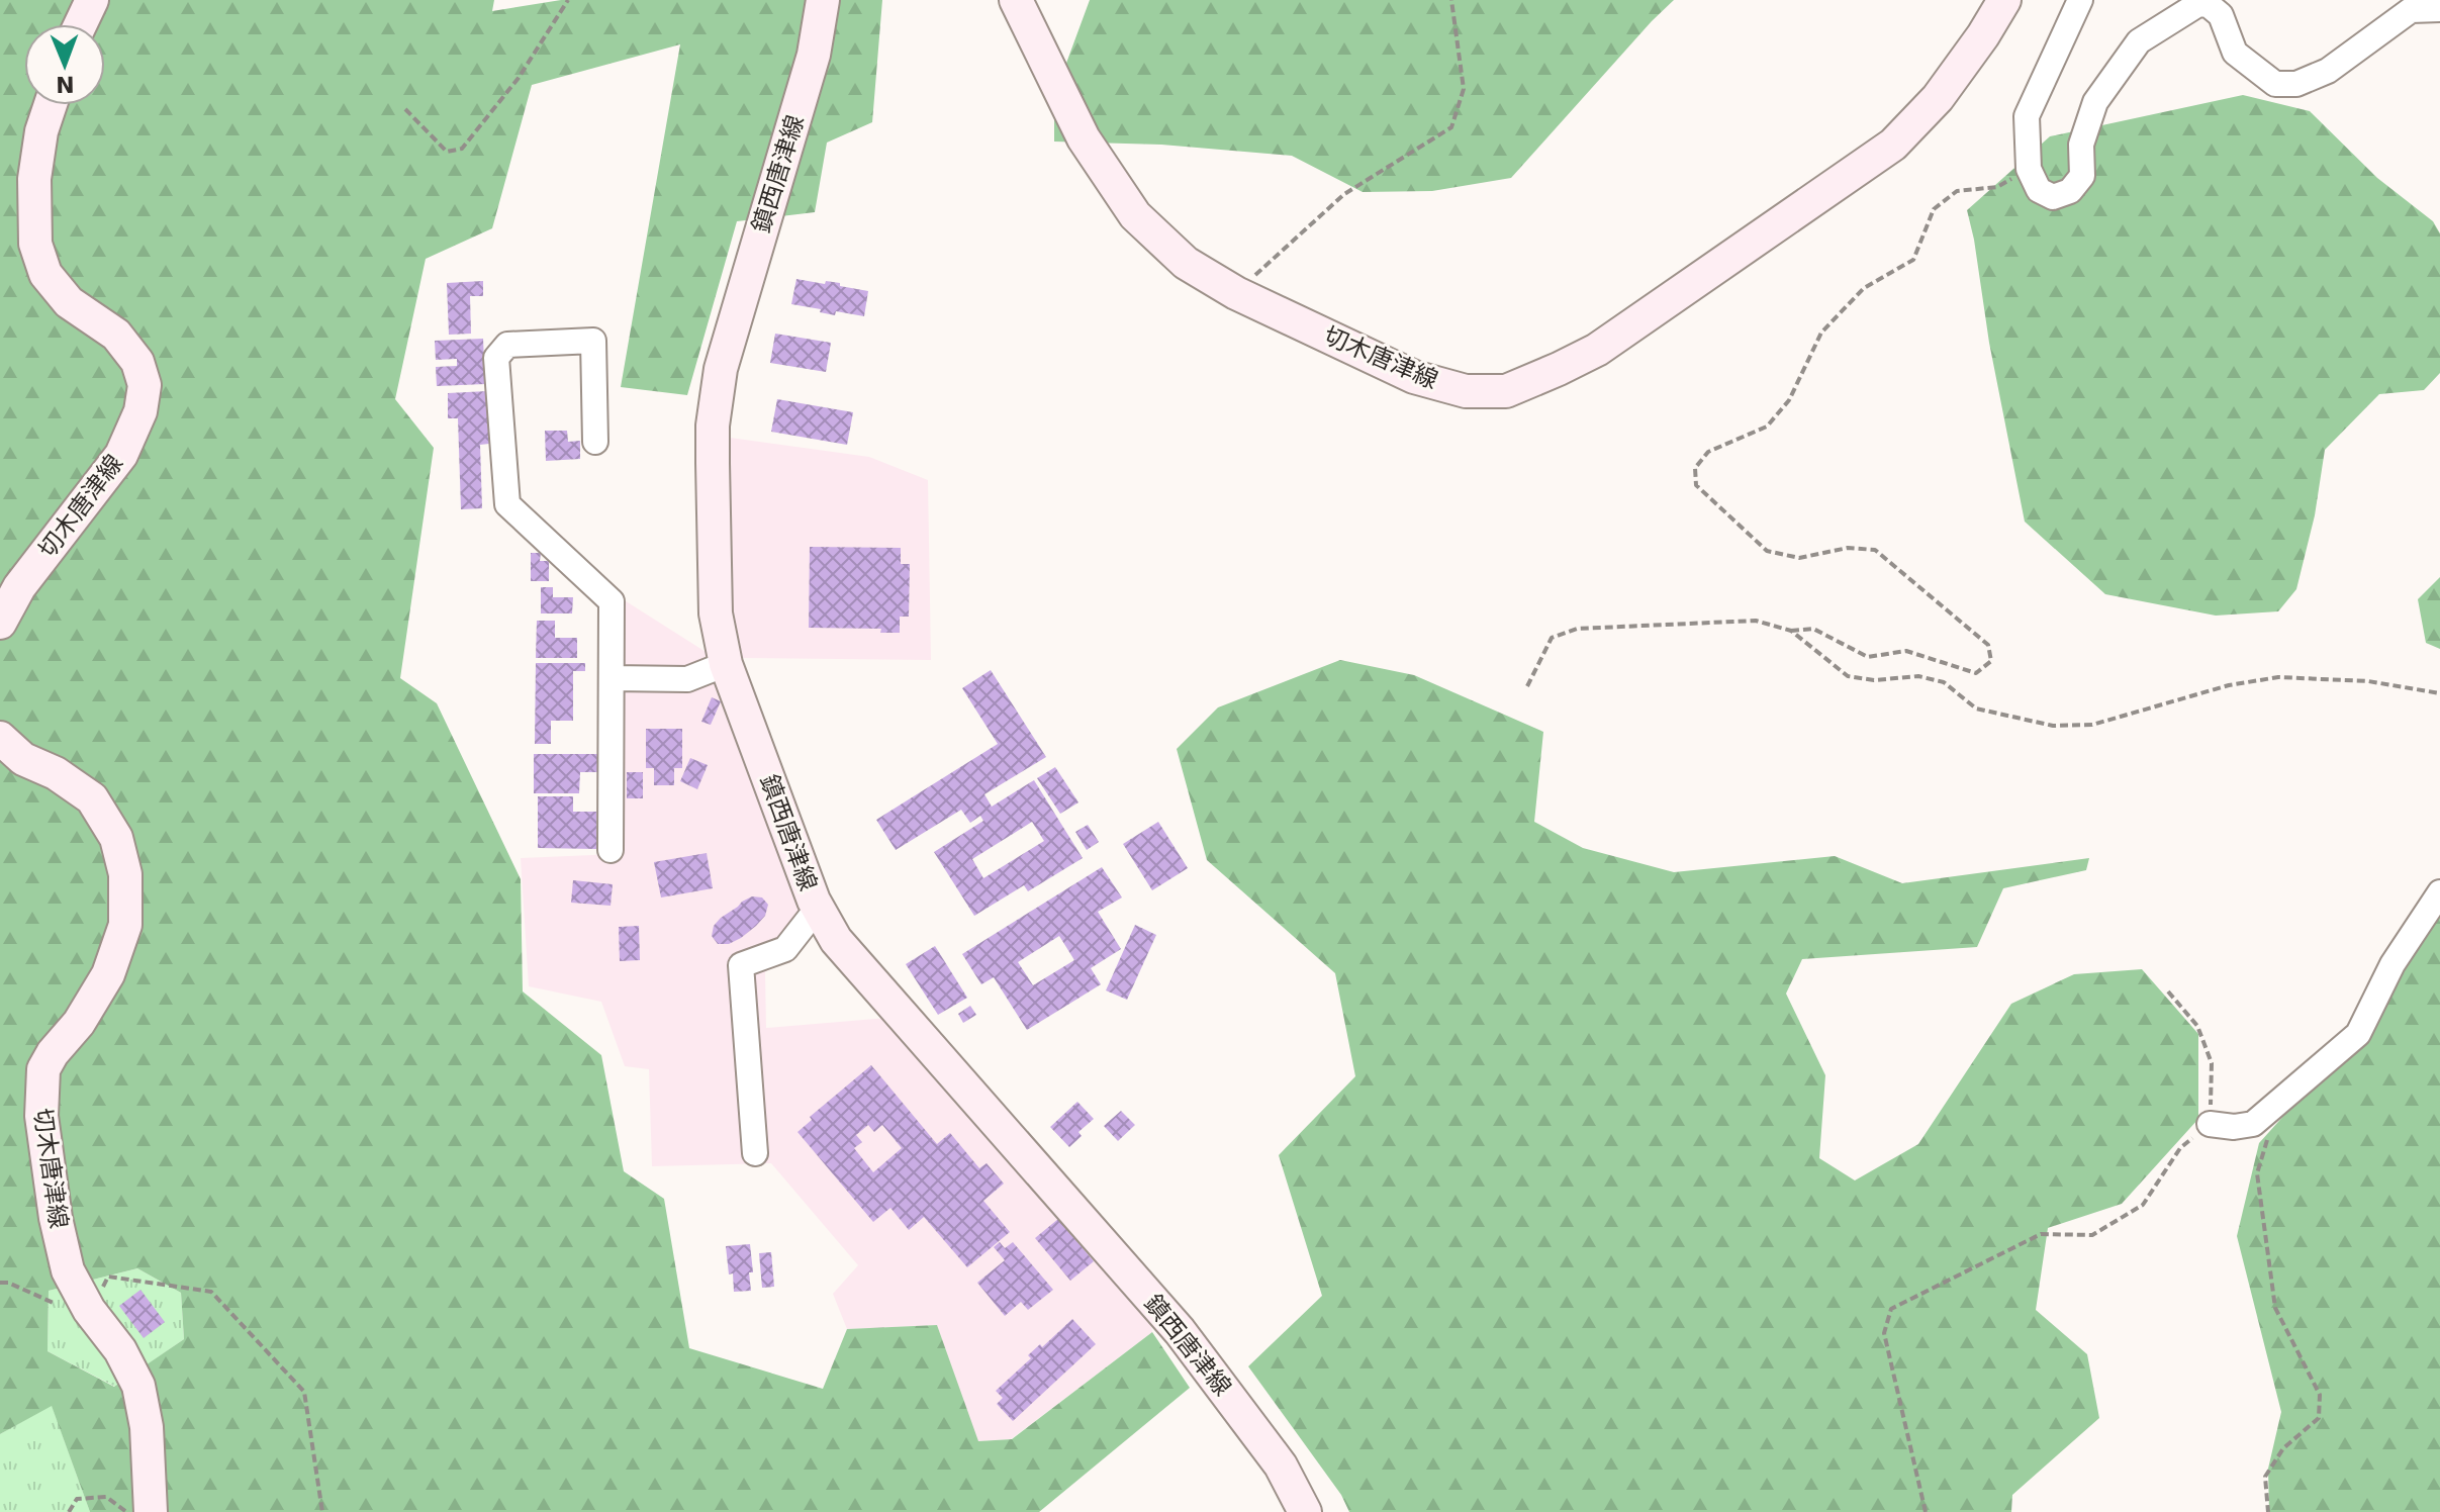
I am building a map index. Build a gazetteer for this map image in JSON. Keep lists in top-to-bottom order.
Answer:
{
  "streets": {
    "main road": ["鎮西唐津線", "切木唐津線"]
  },
  "north": "bottom"
}
